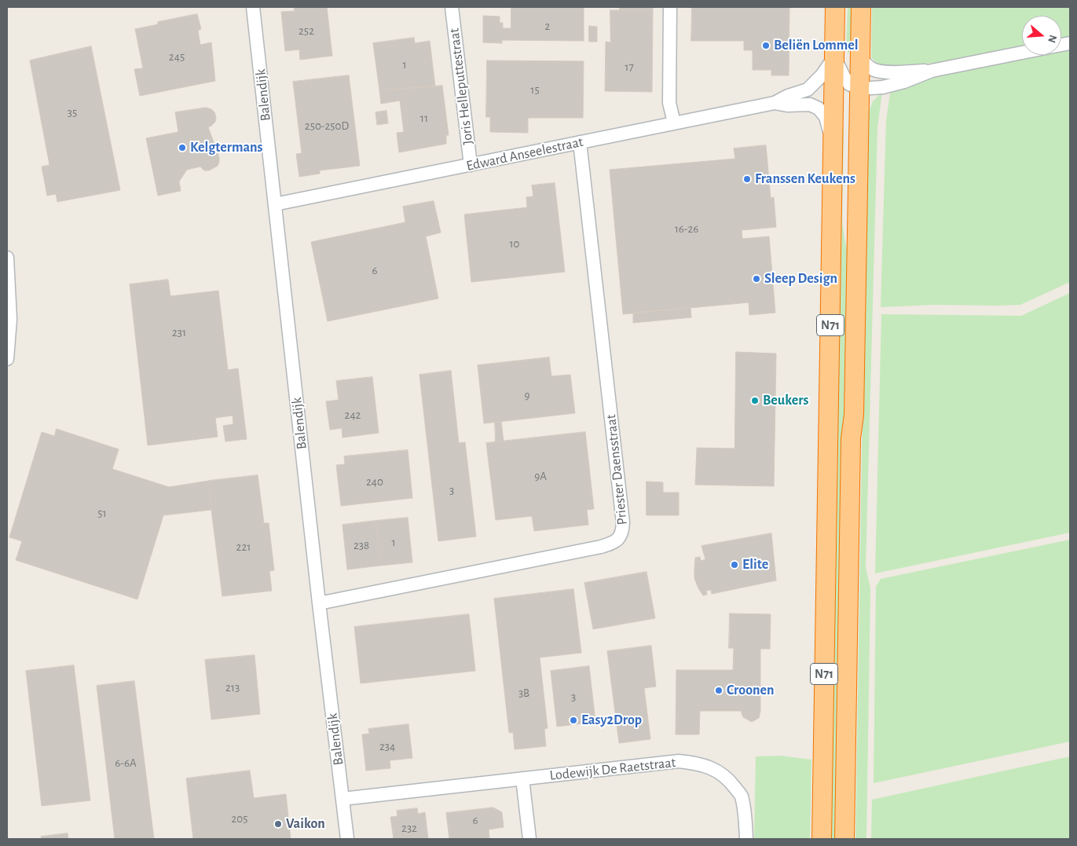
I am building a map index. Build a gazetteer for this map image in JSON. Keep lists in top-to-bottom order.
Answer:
{
  "streets": {
    "highway": ["N71"],
    "street": [
      "Joris Helleputtestraat",
      "Balendijk",
      "Edward Anseelestraat",
      "Priester Daensstraat",
      "Lodewijk De Raetstraat"
    ]
  },
  "crossings": [
    ["Joris Helleputtestraat", "Edward Anseelestraat"],
    ["Balendijk", "Edward Anseelestraat"],
    ["Balendijk", "Priester Daensstraat"],
    ["Balendijk", "Lodewijk De Raetstraat"],
    ["Edward Anseelestraat", "N71"],
    ["Edward Anseelestraat", "Priester Daensstraat"]
  ],
  "places": [
    "Beliën Lommel",
    "Kelgtermans",
    "Franssen Keukens",
    "Sleep Design",
    "Beukers",
    "Elite",
    "Croonen",
    "Easy2Drop",
    "Vaikon"
  ],
  "house_numbers": [
    "2",
    "252",
    "245",
    "1",
    "17",
    "15",
    "35",
    "11",
    "250-250D",
    "16-26",
    "10",
    "6",
    "231",
    "9",
    "242",
    "9A",
    "240",
    "3",
    "51",
    "1",
    "238",
    "221",
    "213",
    "3B",
    "3",
    "234",
    "6-6A",
    "205",
    "6",
    "232"
  ],
  "north": "right"
}
